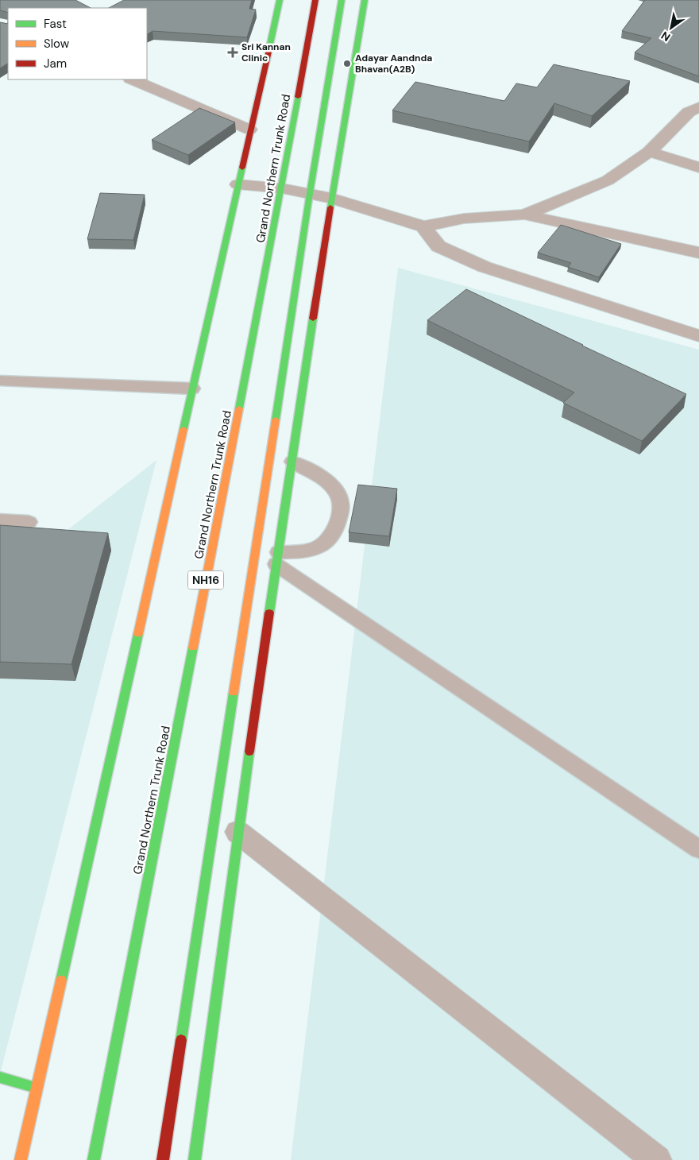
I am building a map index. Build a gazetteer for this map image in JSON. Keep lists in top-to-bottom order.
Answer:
{
  "streets": {
    "main road": ["Grand Northern Trunk Road", "NH16"]
  },
  "places": {
    "health": ["Sri Kannan Clinic"],
    "other": ["Adayar Aandnda Bhavan(A2B)"]
  },
  "legend": ["Fast", "Slow", "Jam"],
  "north": "bottom left"
}
